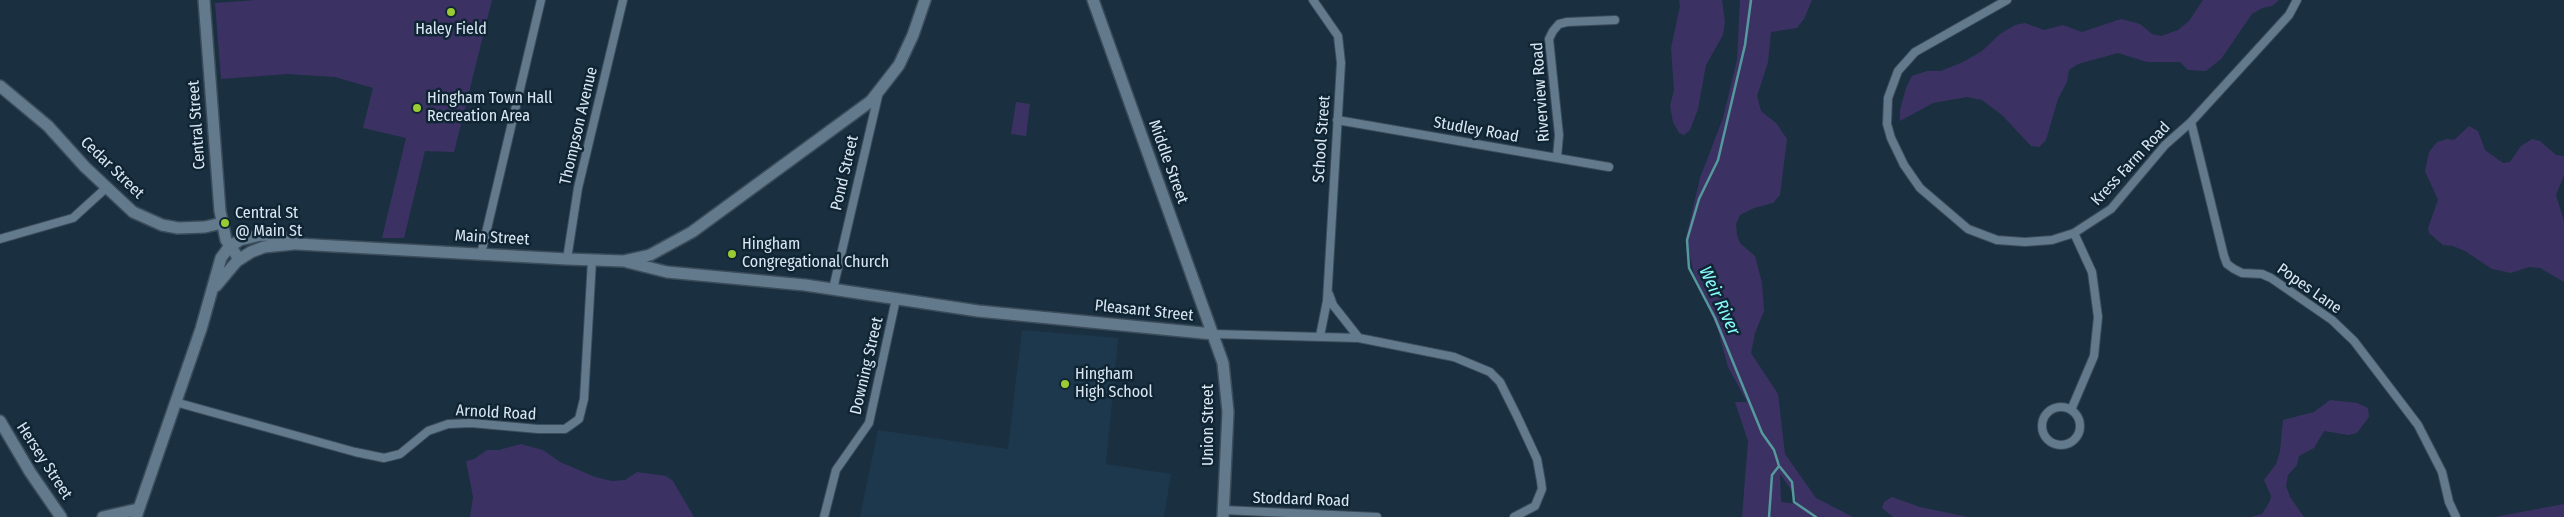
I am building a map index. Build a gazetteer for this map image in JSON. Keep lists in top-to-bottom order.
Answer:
{
  "streets": {
    "street": [
      "Riverview Road",
      "Central Street",
      "Thompson Avenue",
      "Studley Road",
      "School Street",
      "Middle Street",
      "Kress Farm Road",
      "Cedar Street",
      "Pond Street",
      "Main Street",
      "Popes Lane",
      "Pleasant Street",
      "Downing Street",
      "Arnold Road",
      "Union Street",
      "Hersey Street",
      "Stoddard Road"
    ]
  },
  "crossings": [
    ["Riverview Road", "Studley Road"],
    ["Central Street", "Cedar Street"],
    ["Central Street", "Main Street"],
    ["Thompson Avenue", "Main Street"],
    ["Studley Road", "School Street"],
    ["School Street", "Pleasant Street"],
    ["Middle Street", "Pleasant Street"],
    ["Middle Street", "Union Street"],
    ["Kress Farm Road", "Popes Lane"],
    ["Pond Street", "Main Street"],
    ["Pond Street", "Pleasant Street"],
    ["Main Street", "Pleasant Street"],
    ["Main Street", "Arnold Road"],
    ["Pleasant Street", "Downing Street"],
    ["Pleasant Street", "Union Street"],
    ["Union Street", "Stoddard Road"]
  ],
  "water": ["Weir River"],
  "places": [
    "Haley Field",
    "Hingham Town Hall Recreation Area",
    "Central St @ Main St",
    "Hingham Congregational Church",
    "Hingham High School"
  ]
}
